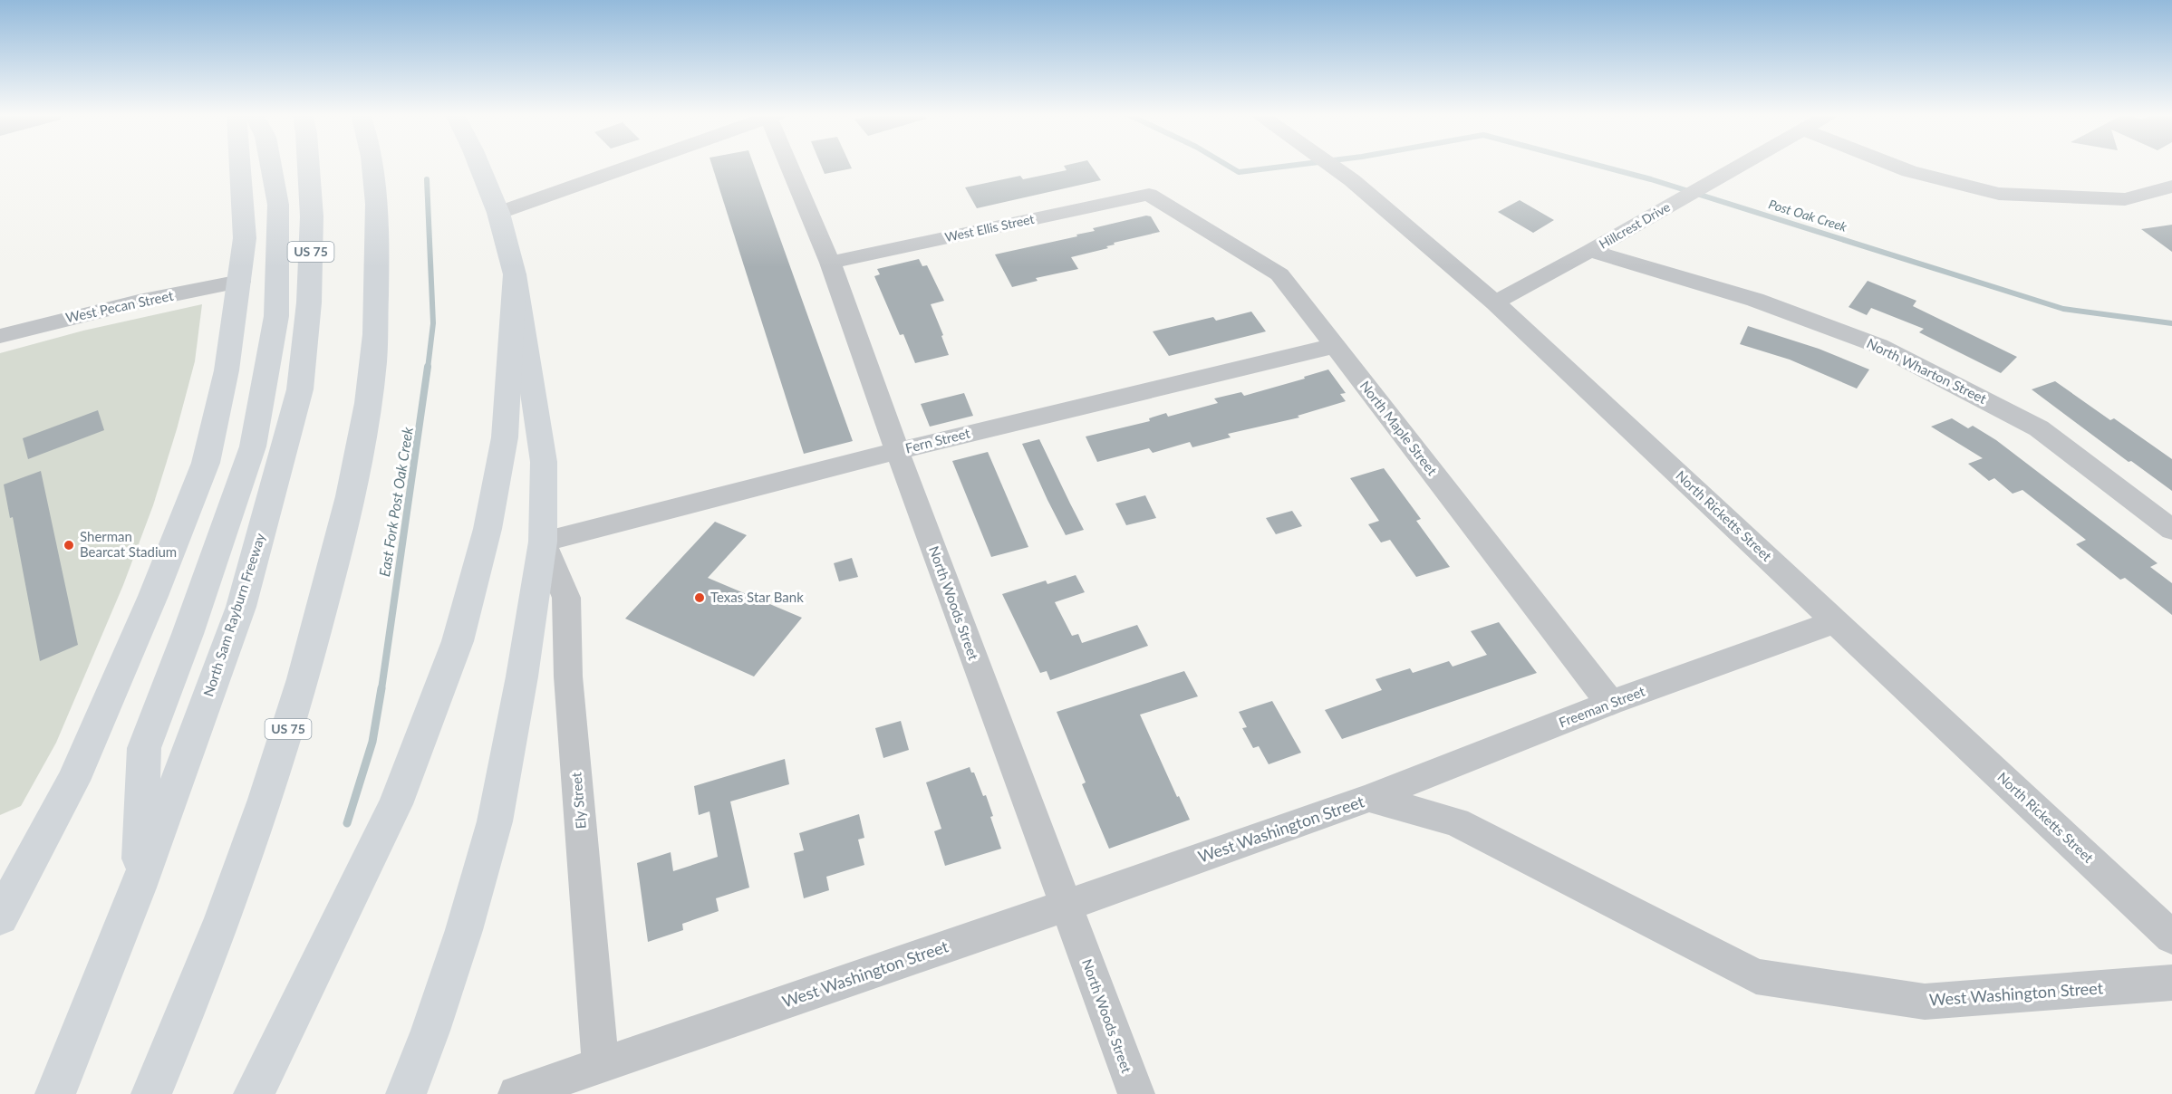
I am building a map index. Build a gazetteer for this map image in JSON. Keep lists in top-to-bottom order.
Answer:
{
  "streets": {
    "main road": ["US 75", "North Sam Rayburn Freeway"],
    "street": [
      "Hillcrest Drive",
      "West Ellis Street",
      "West Pecan Street",
      "North Wharton Street",
      "North Maple Street",
      "Fern Street",
      "North Ricketts Street",
      "North Woods Street",
      "Freeman Street",
      "Ely Street",
      "West Washington Street"
    ]
  },
  "crossings": [
    ["Hillcrest Drive", "North Wharton Street"],
    ["Hillcrest Drive", "North Ricketts Street"],
    ["West Ellis Street", "North Maple Street"],
    ["West Ellis Street", "North Woods Street"],
    ["North Maple Street", "Fern Street"],
    ["North Maple Street", "Freeman Street"],
    ["Fern Street", "North Woods Street"],
    ["Fern Street", "Ely Street"],
    ["North Ricketts Street", "Freeman Street"],
    ["North Woods Street", "West Washington Street"],
    ["Freeman Street", "West Washington Street"],
    ["Ely Street", "West Washington Street"]
  ],
  "water": ["Post Oak Creek", "East Fork Post Oak Creek"],
  "places": ["Sherman Bearcat Stadium", "Texas Star Bank"]
}
